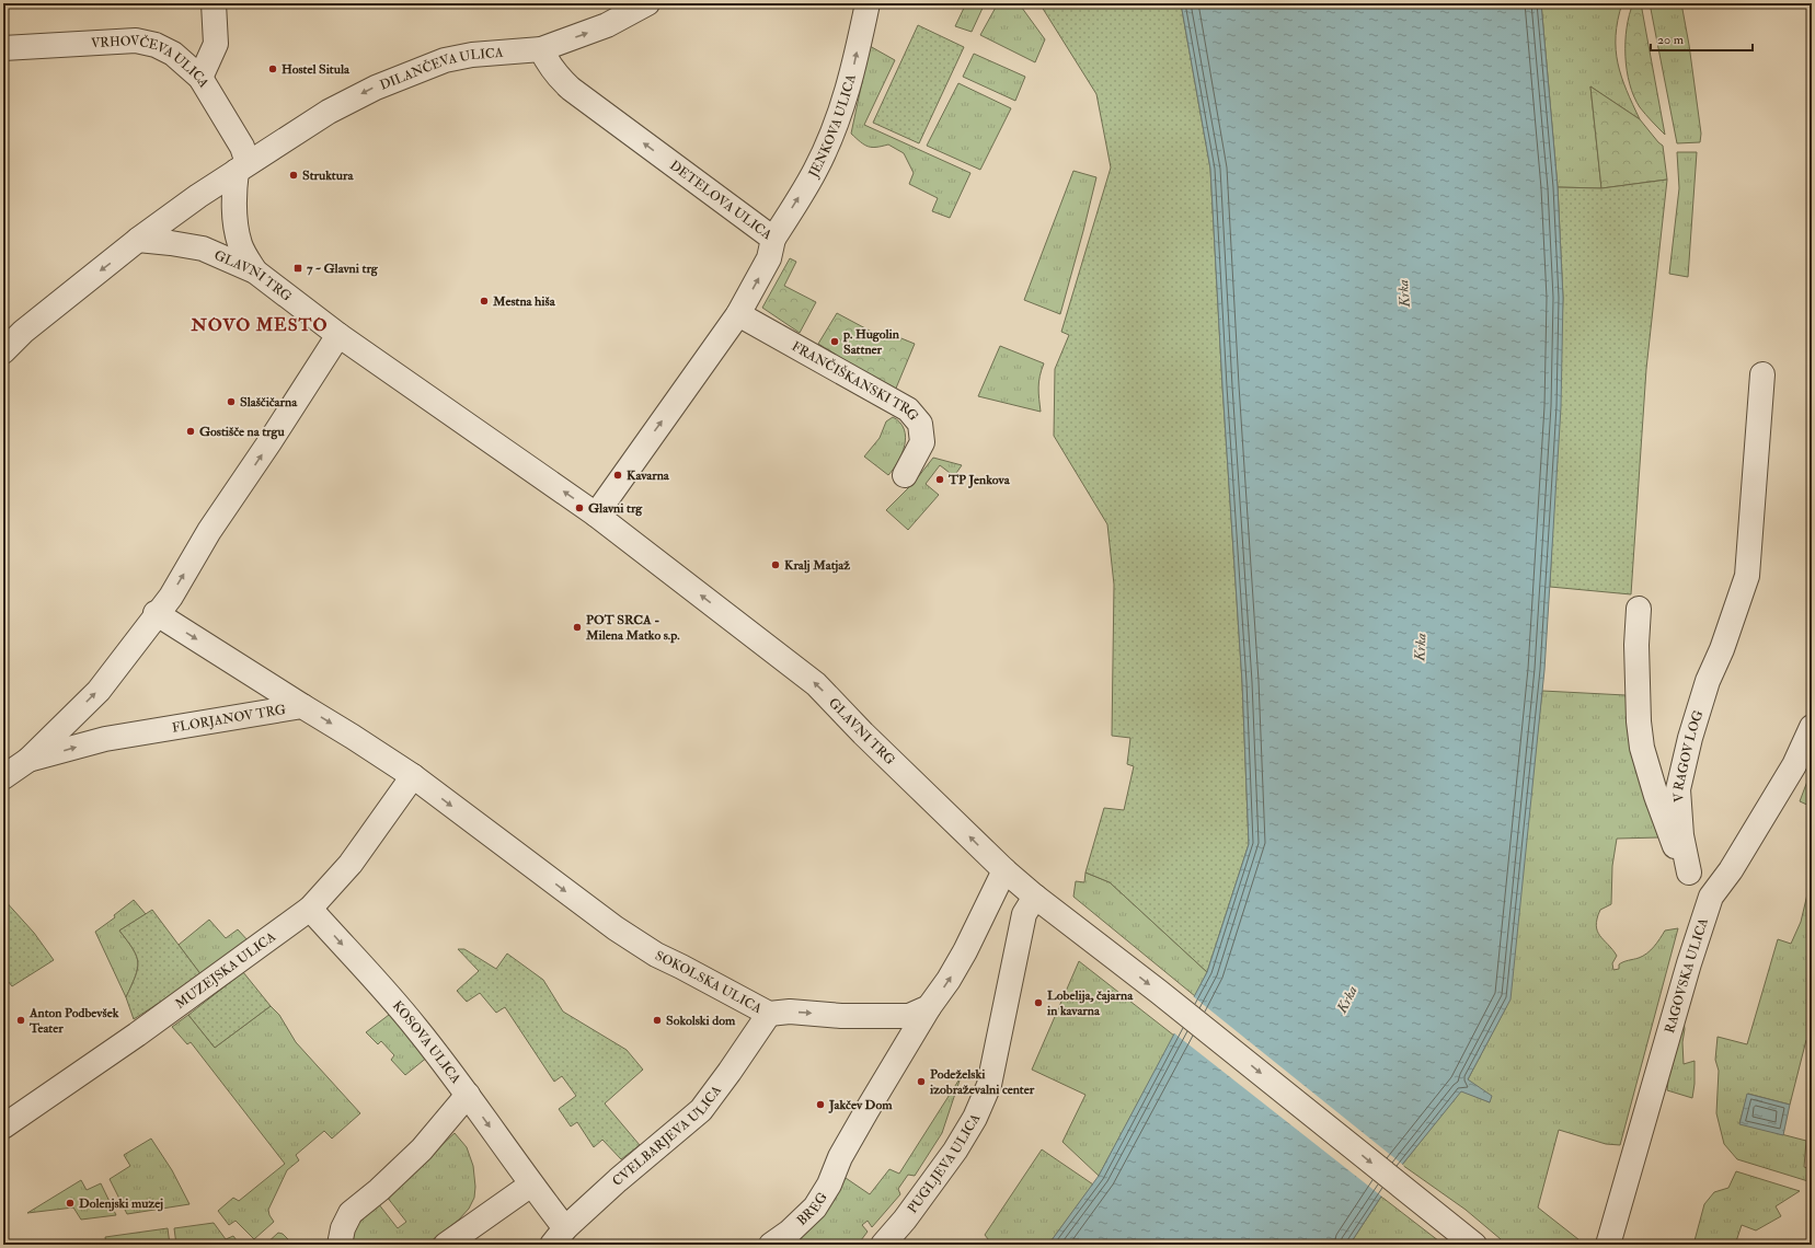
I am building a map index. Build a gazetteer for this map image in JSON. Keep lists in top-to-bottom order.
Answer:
{
  "streets": {
    "street": [
      "VRHOVČEVA ULICA",
      "DILANČEVA ULICA",
      "JENKOVA ULICA",
      "DETELOVA ULICA",
      "GLAVNI TRG",
      "FRANČIŠKANSKI TRG",
      "FLORJANOV TRG",
      "V RAGOV LOG",
      "MUZEJSKA ULICA",
      "RAGOVSKA ULICA",
      "SOKOLSKA ULICA",
      "KOSOVA ULICA",
      "CVELBARJEVA ULICA",
      "PUGLJEVA ULICA",
      "BREG"
    ]
  },
  "crossings": [
    ["VRHOVČEVA ULICA", "DILANČEVA ULICA"],
    ["DILANČEVA ULICA", "DETELOVA ULICA"],
    ["JENKOVA ULICA", "DETELOVA ULICA"],
    ["DETELOVA ULICA", "GLAVNI TRG"],
    ["DETELOVA ULICA", "FRANČIŠKANSKI TRG"],
    ["GLAVNI TRG", "PUGLJEVA ULICA"],
    ["FLORJANOV TRG", "MUZEJSKA ULICA"],
    ["FLORJANOV TRG", "SOKOLSKA ULICA"],
    ["MUZEJSKA ULICA", "SOKOLSKA ULICA"],
    ["MUZEJSKA ULICA", "KOSOVA ULICA"],
    ["SOKOLSKA ULICA", "CVELBARJEVA ULICA"],
    ["SOKOLSKA ULICA", "BREG"],
    ["KOSOVA ULICA", "CVELBARJEVA ULICA"]
  ],
  "one_way": [
    "JENKOVA ULICA",
    "FLORJANOV TRG",
    "SOKOLSKA ULICA",
    "KOSOVA ULICA"
  ],
  "districts": ["NOVO MESTO"],
  "water": ["Krka"],
  "places": {
    "other": [
      "Hostel Situla",
      "Struktura",
      "Mestna hiša",
      "p. Hugolin Sattner",
      "Slaščičarna",
      "Gostišče na trgu",
      "Kavarna",
      "TP Jenkova",
      "Glavni trg",
      "Kralj Matjaž",
      "POT SRCA - Milena Matko s.p.",
      "Lobelija, čajarna in kavarna",
      "Anton Podbevšek Teater",
      "Sokolski dom",
      "Podeželski izobraževalni center",
      "Jakčev Dom",
      "Dolenjski muzej"
    ],
    "transit": ["7 ~ Glavni trg"]
  },
  "scale_bar": "20 m"
}
